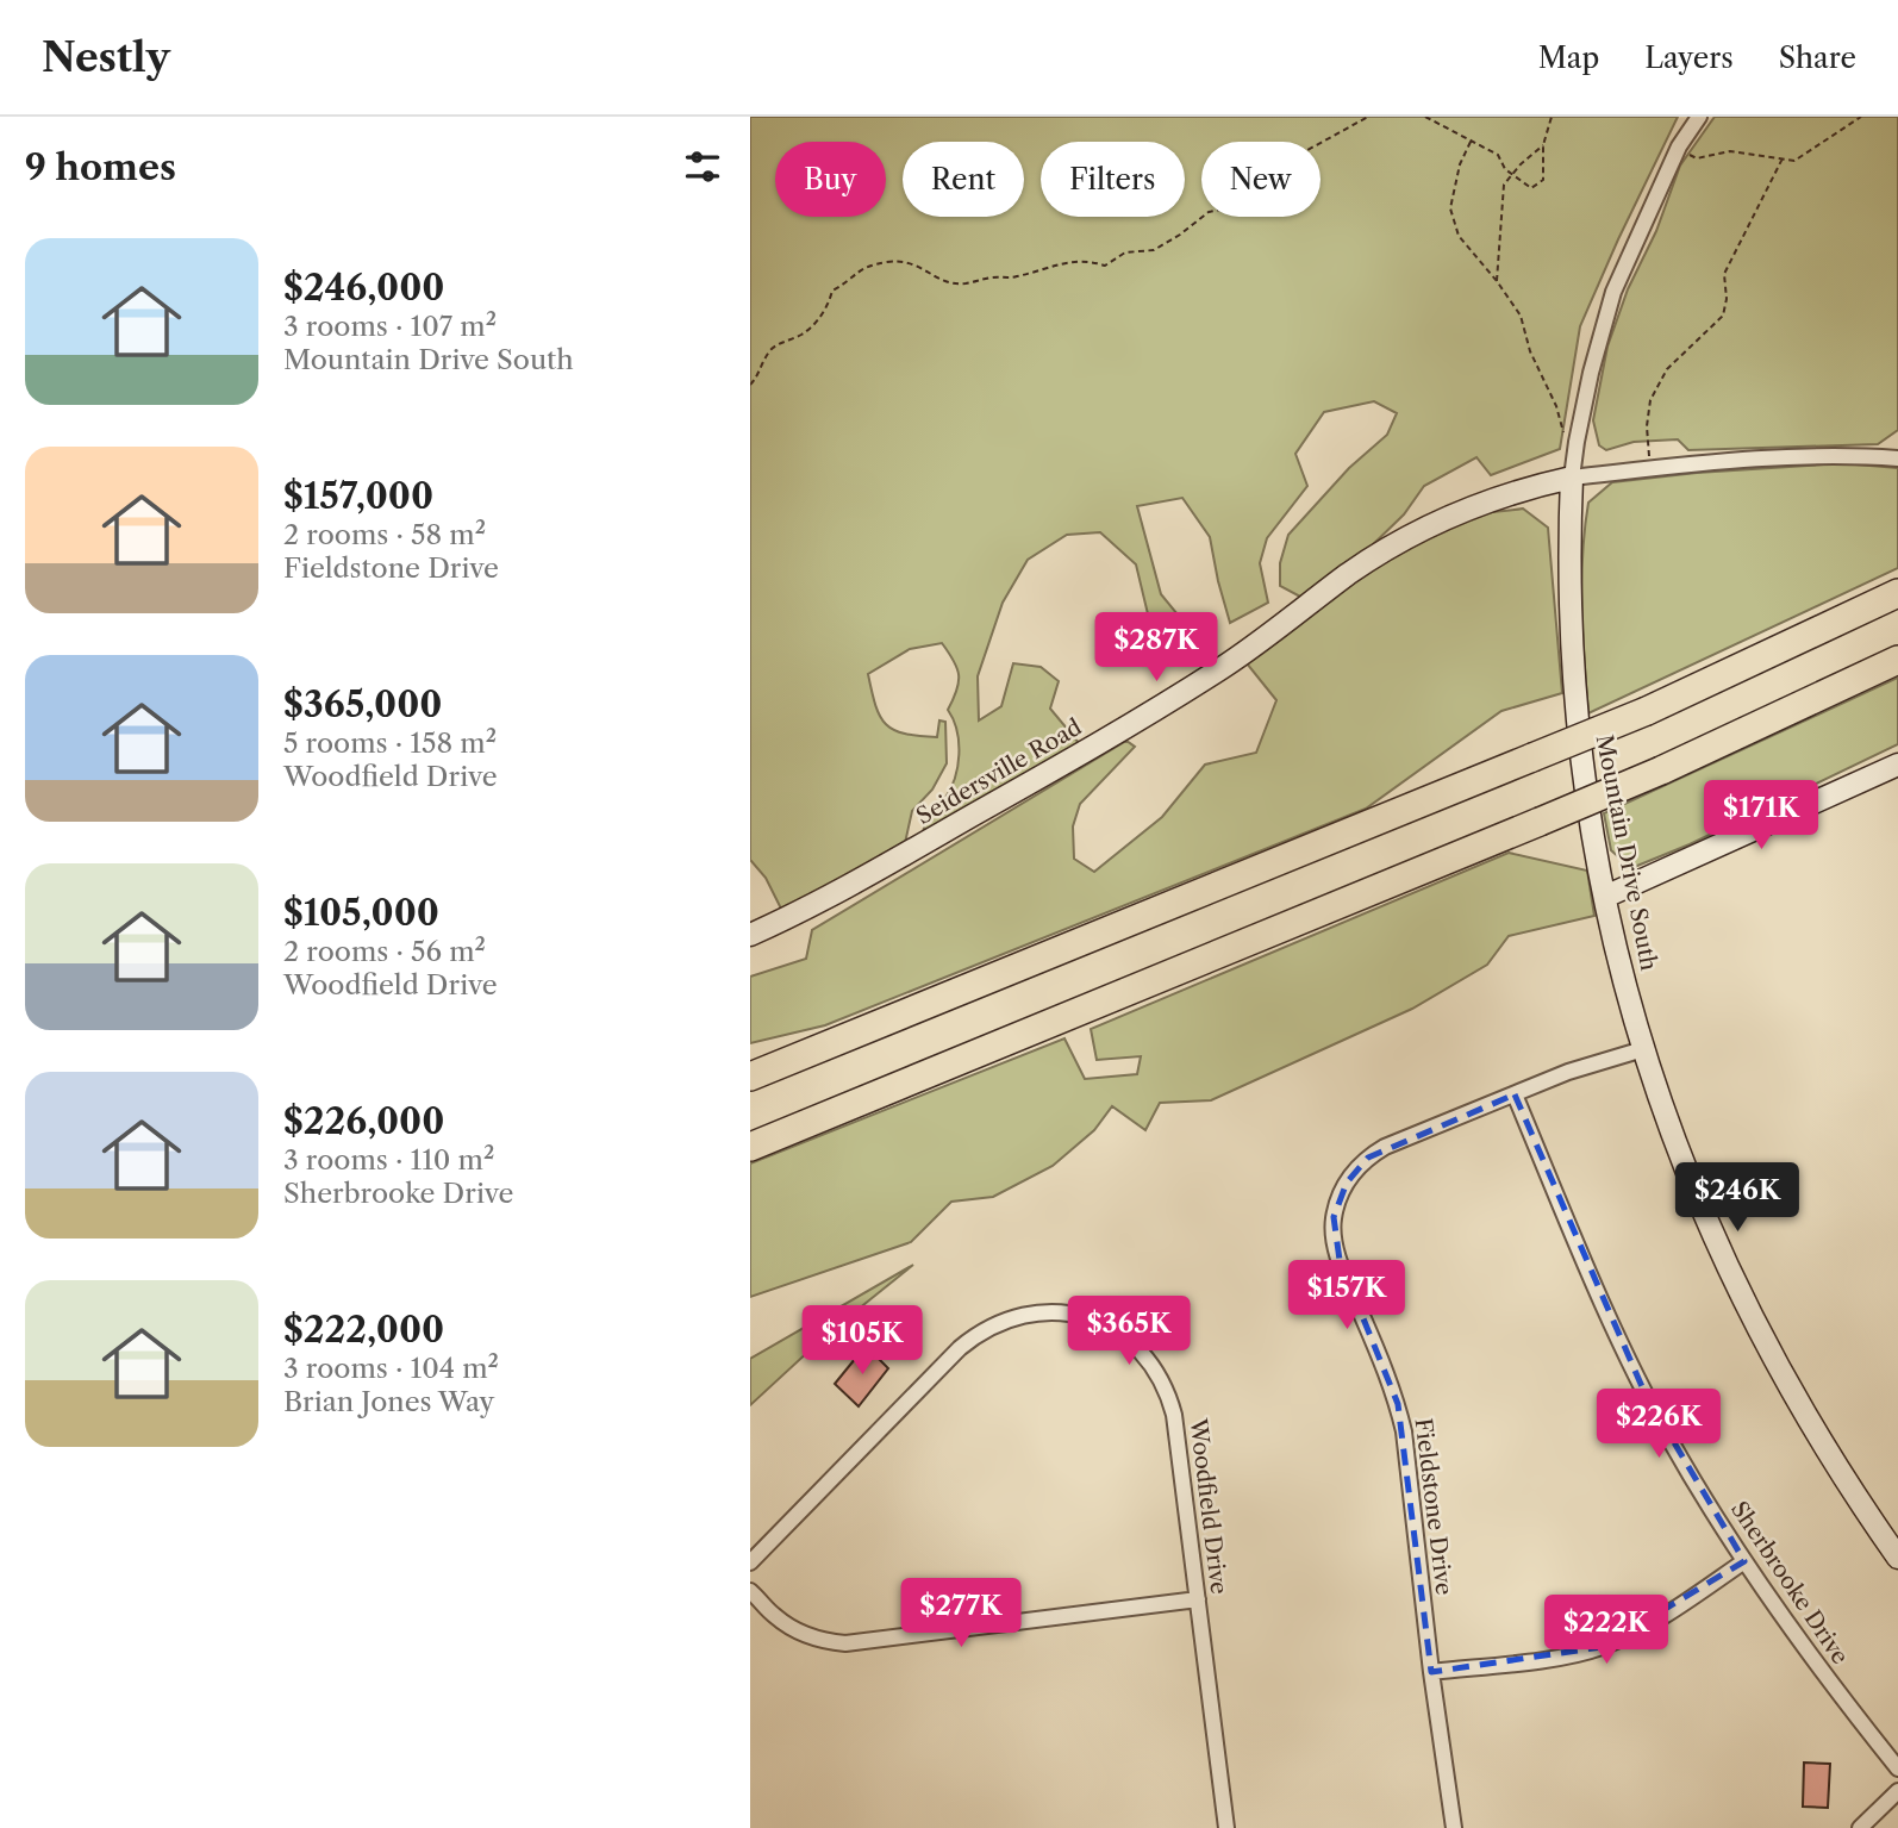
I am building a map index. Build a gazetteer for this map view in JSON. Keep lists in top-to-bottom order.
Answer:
{
  "streets": {
    "street": [
      "Seidersville Road",
      "Mountain Drive South",
      "Woodfield Drive",
      "Fieldstone Drive",
      "Sherbrooke Drive"
    ]
  },
  "crossings": [
    ["Seidersville Road", "Mountain Drive South"],
    ["Mountain Drive South", "Fieldstone Drive"],
    ["Fieldstone Drive", "Sherbrooke Drive"]
  ],
  "page": {
    "header": "Nestly",
    "nav": ["Map", "Layers", "Share"],
    "heading": "9 homes",
    "chip": [
      "Buy",
      "Rent",
      "Filters",
      "New"
    ],
    "list": [
      {
        "name": "$246,000",
        "note": "3 rooms · 107 m² · Mountain Drive South"
      },
      {
        "name": "$157,000",
        "note": "2 rooms · 58 m² · Fieldstone Drive"
      },
      {
        "name": "$365,000",
        "note": "5 rooms · 158 m² · Woodfield Drive"
      },
      {
        "name": "$105,000",
        "note": "2 rooms · 56 m² · Woodfield Drive"
      },
      {
        "name": "$226,000",
        "note": "3 rooms · 110 m² · Sherbrooke Drive"
      },
      {
        "name": "$222,000",
        "note": "3 rooms · 104 m² · Brian Jones Way"
      }
    ],
    "price": [
      "$287K",
      "$171K",
      "$246K",
      "$157K",
      "$365K",
      "$105K",
      "$226K",
      "$277K",
      "$222K"
    ]
  }
}
